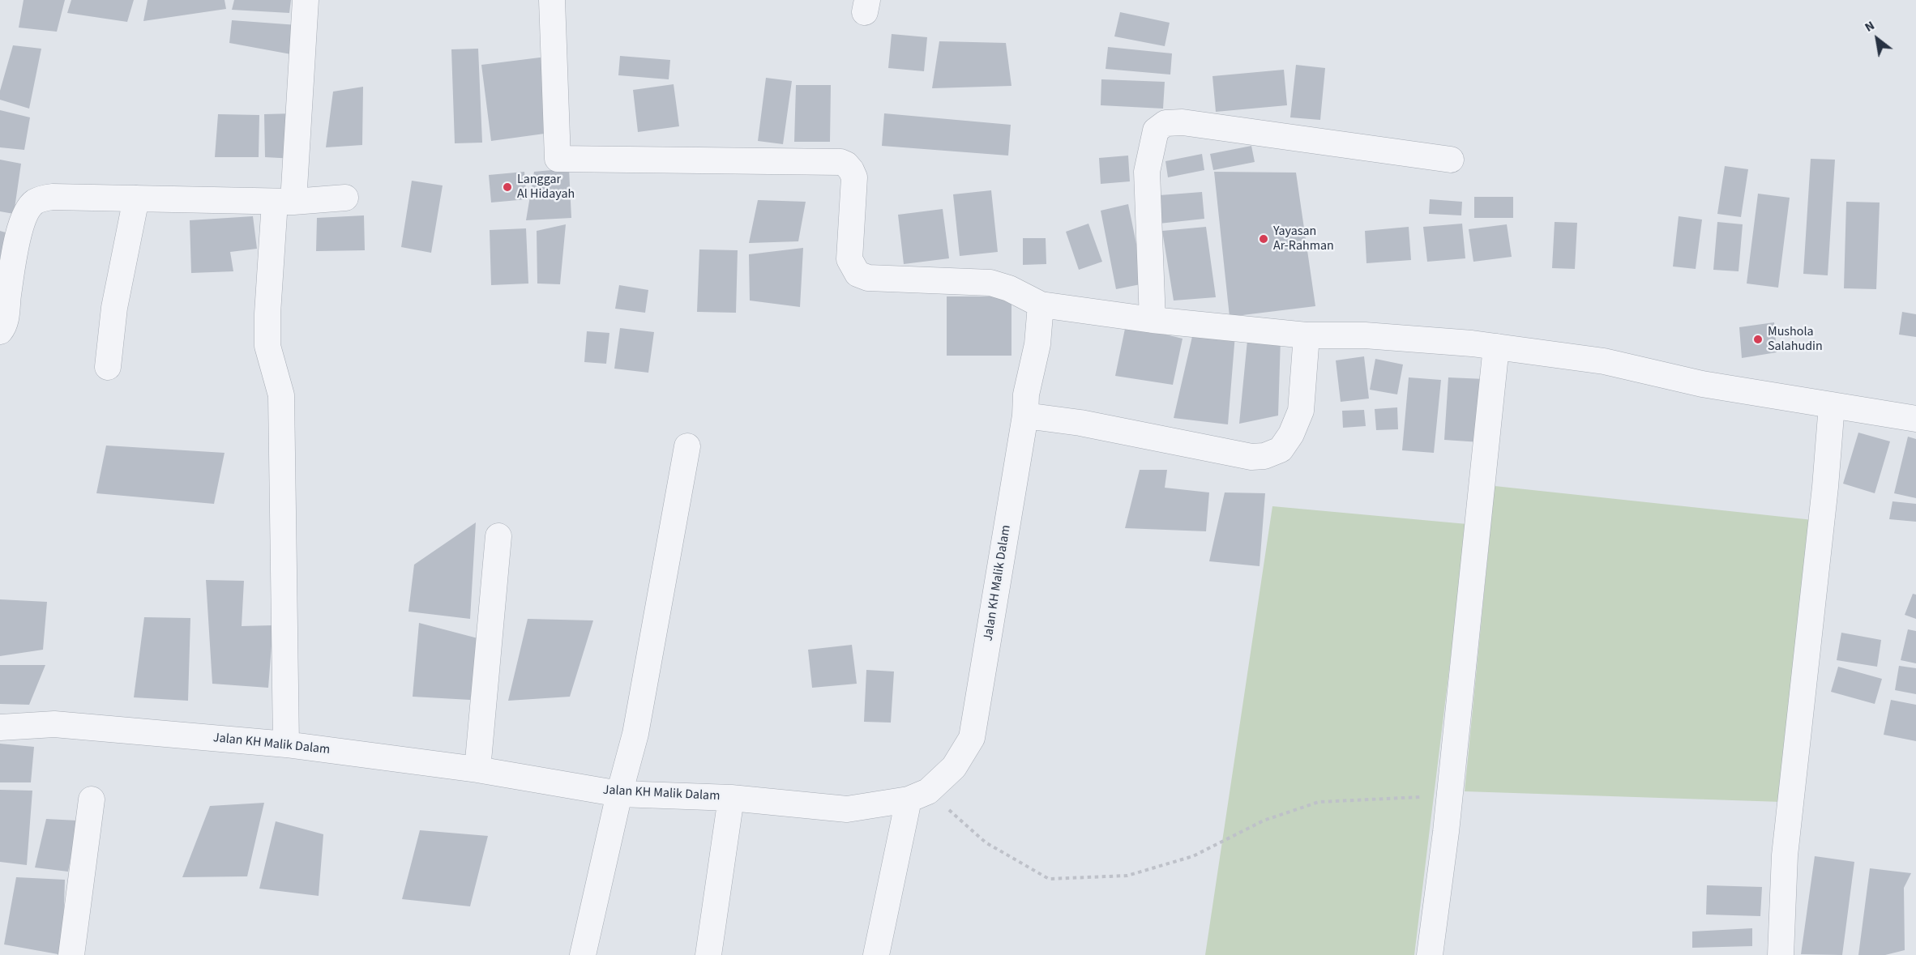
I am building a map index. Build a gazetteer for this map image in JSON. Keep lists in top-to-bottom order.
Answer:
{
  "streets": {
    "street": ["Jalan KH Malik Dalam"]
  },
  "places": ["Langgar Al Hidayah", "Yayasan Ar-Rahman", "Mushola Salahudin"],
  "north": "top left"
}
